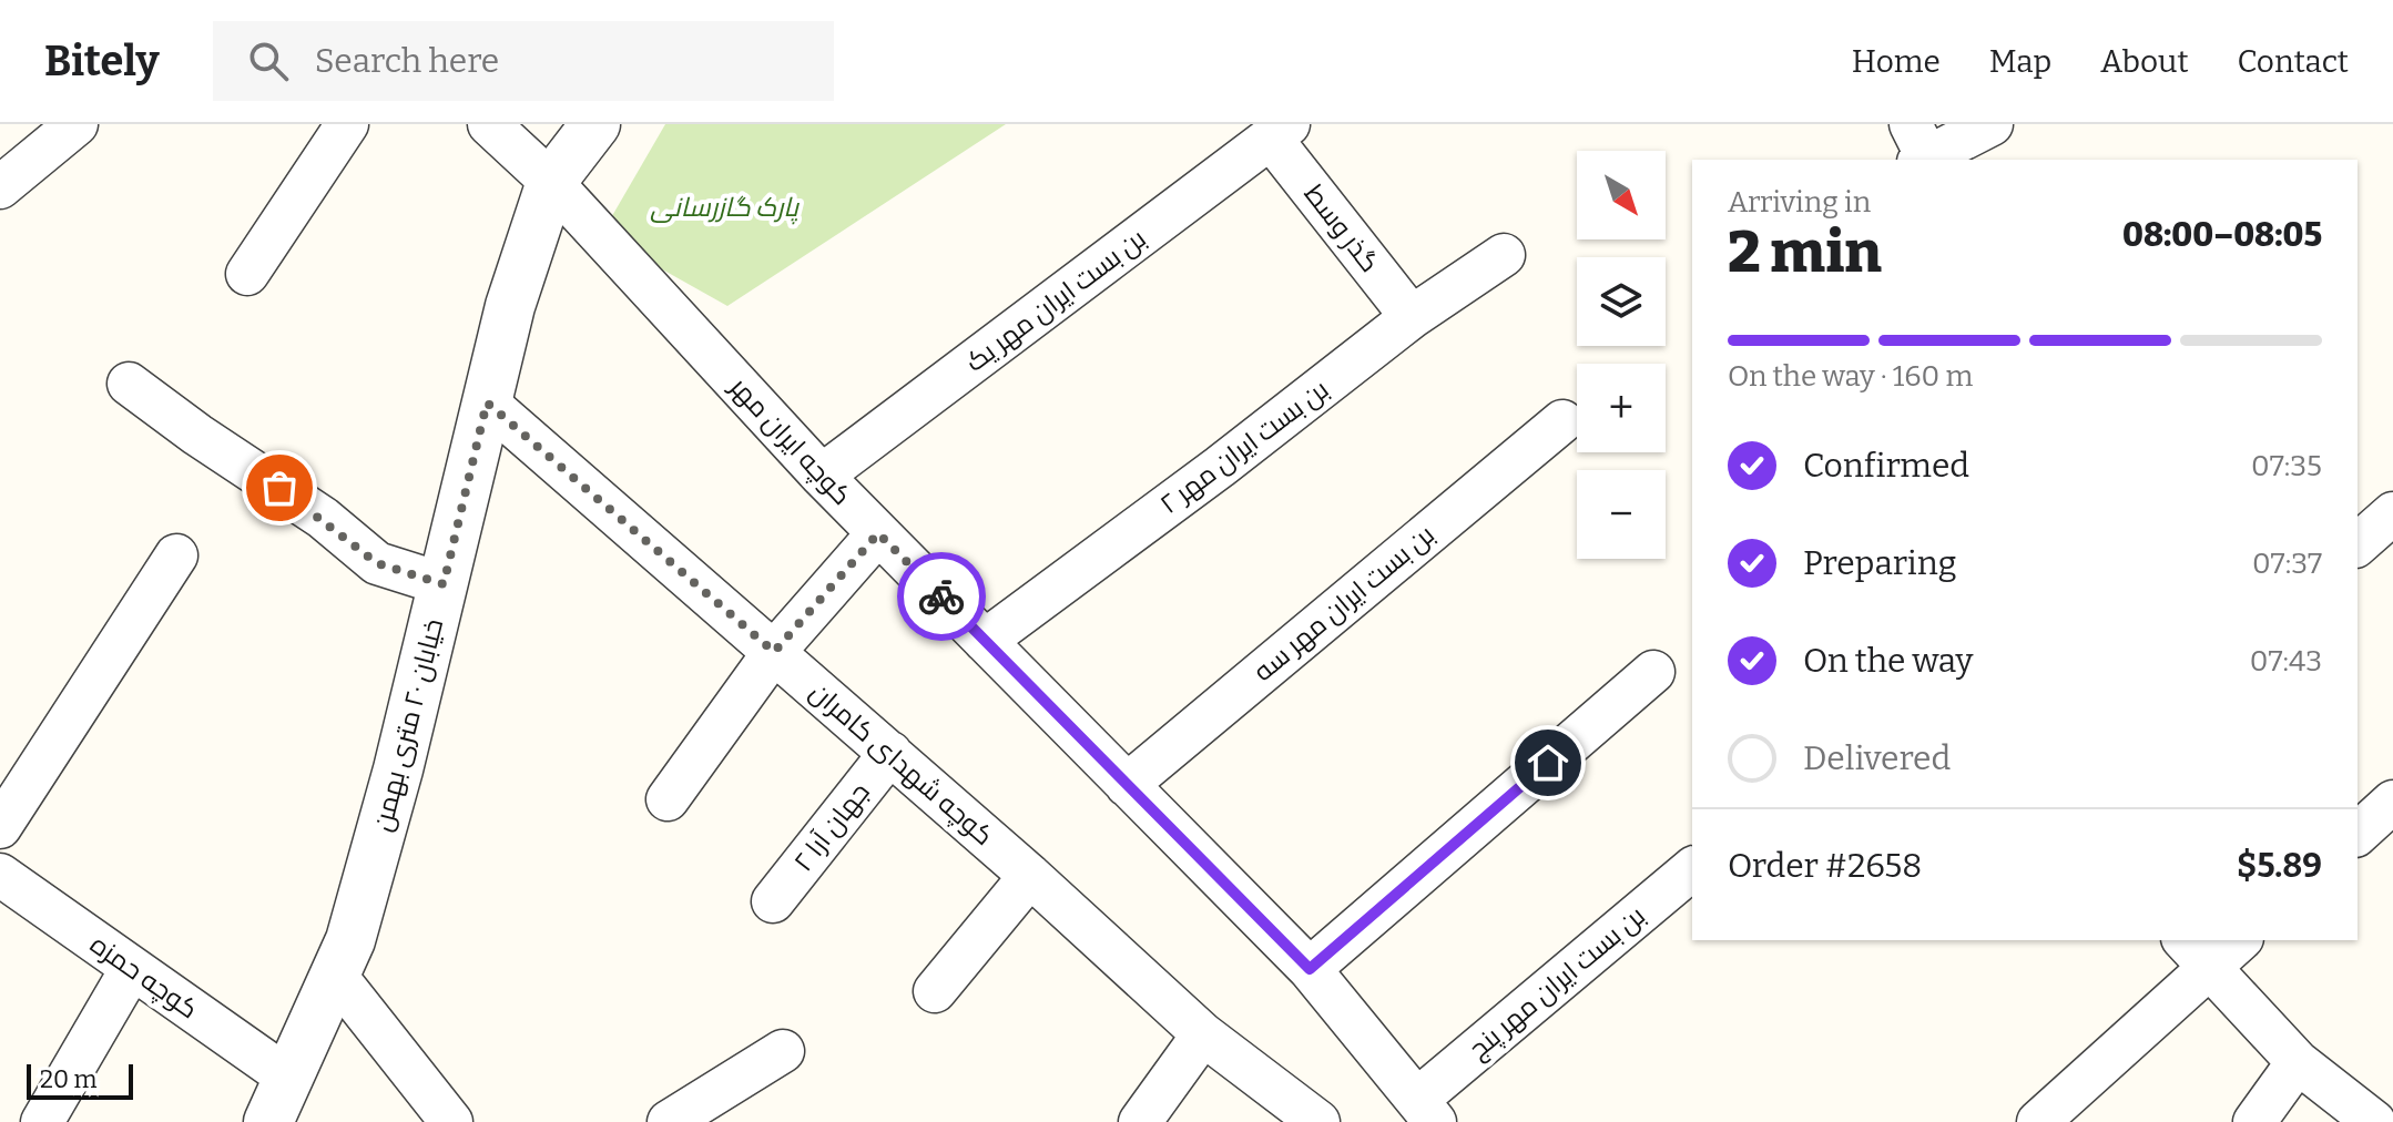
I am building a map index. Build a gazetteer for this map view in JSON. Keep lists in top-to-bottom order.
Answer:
{
  "streets": {
    "street": [
      "گذر وسط",
      "بن بست ایران مهر یک",
      "کوچه ایران مهر",
      "۲ بن بست ایران مهر",
      "بن بست ایران مهر سه",
      "خیابان ۲۰ متری بهمن",
      "کوچه شهدای کامران",
      "جهان آرا ۲",
      "کوچه حمزه",
      "بن بست ایران مهر پنج"
    ]
  },
  "crossings": [
    ["گذر وسط", "بن بست ایران مهر یک"],
    ["گذر وسط", "۲ بن بست ایران مهر"],
    ["بن بست ایران مهر یک", "کوچه ایران مهر"],
    ["کوچه ایران مهر", "۲ بن بست ایران مهر"],
    ["کوچه ایران مهر", "بن بست ایران مهر سه"],
    ["کوچه ایران مهر", "خیابان ۲۰ متری بهمن"],
    ["کوچه ایران مهر", "بن بست ایران مهر پنج"],
    ["خیابان ۲۰ متری بهمن", "کوچه شهدای کامران"],
    ["خیابان ۲۰ متری بهمن", "کوچه حمزه"],
    ["کوچه شهدای کامران", "جهان آرا ۲"]
  ],
  "parks": ["پارک گازرسانی"],
  "scale_bar": "20 m",
  "north": "bottom right",
  "page": {
    "header": "Bitely",
    "search": "Search here",
    "nav": [
      "Home",
      "Map",
      "About",
      "Contact"
    ],
    "map_buttons": ["+", "−"],
    "heading": ["2 min", "Arriving in", "08:00–08:05"],
    "panel": ["Order #2658", "$5.89"],
    "bar": "On the way · 160 m",
    "list": [
      ["Confirmed", "07:35"],
      ["Preparing", "07:37"],
      ["On the way", "07:43"],
      "Delivered"
    ],
    "scale": "20 m"
  }
}
